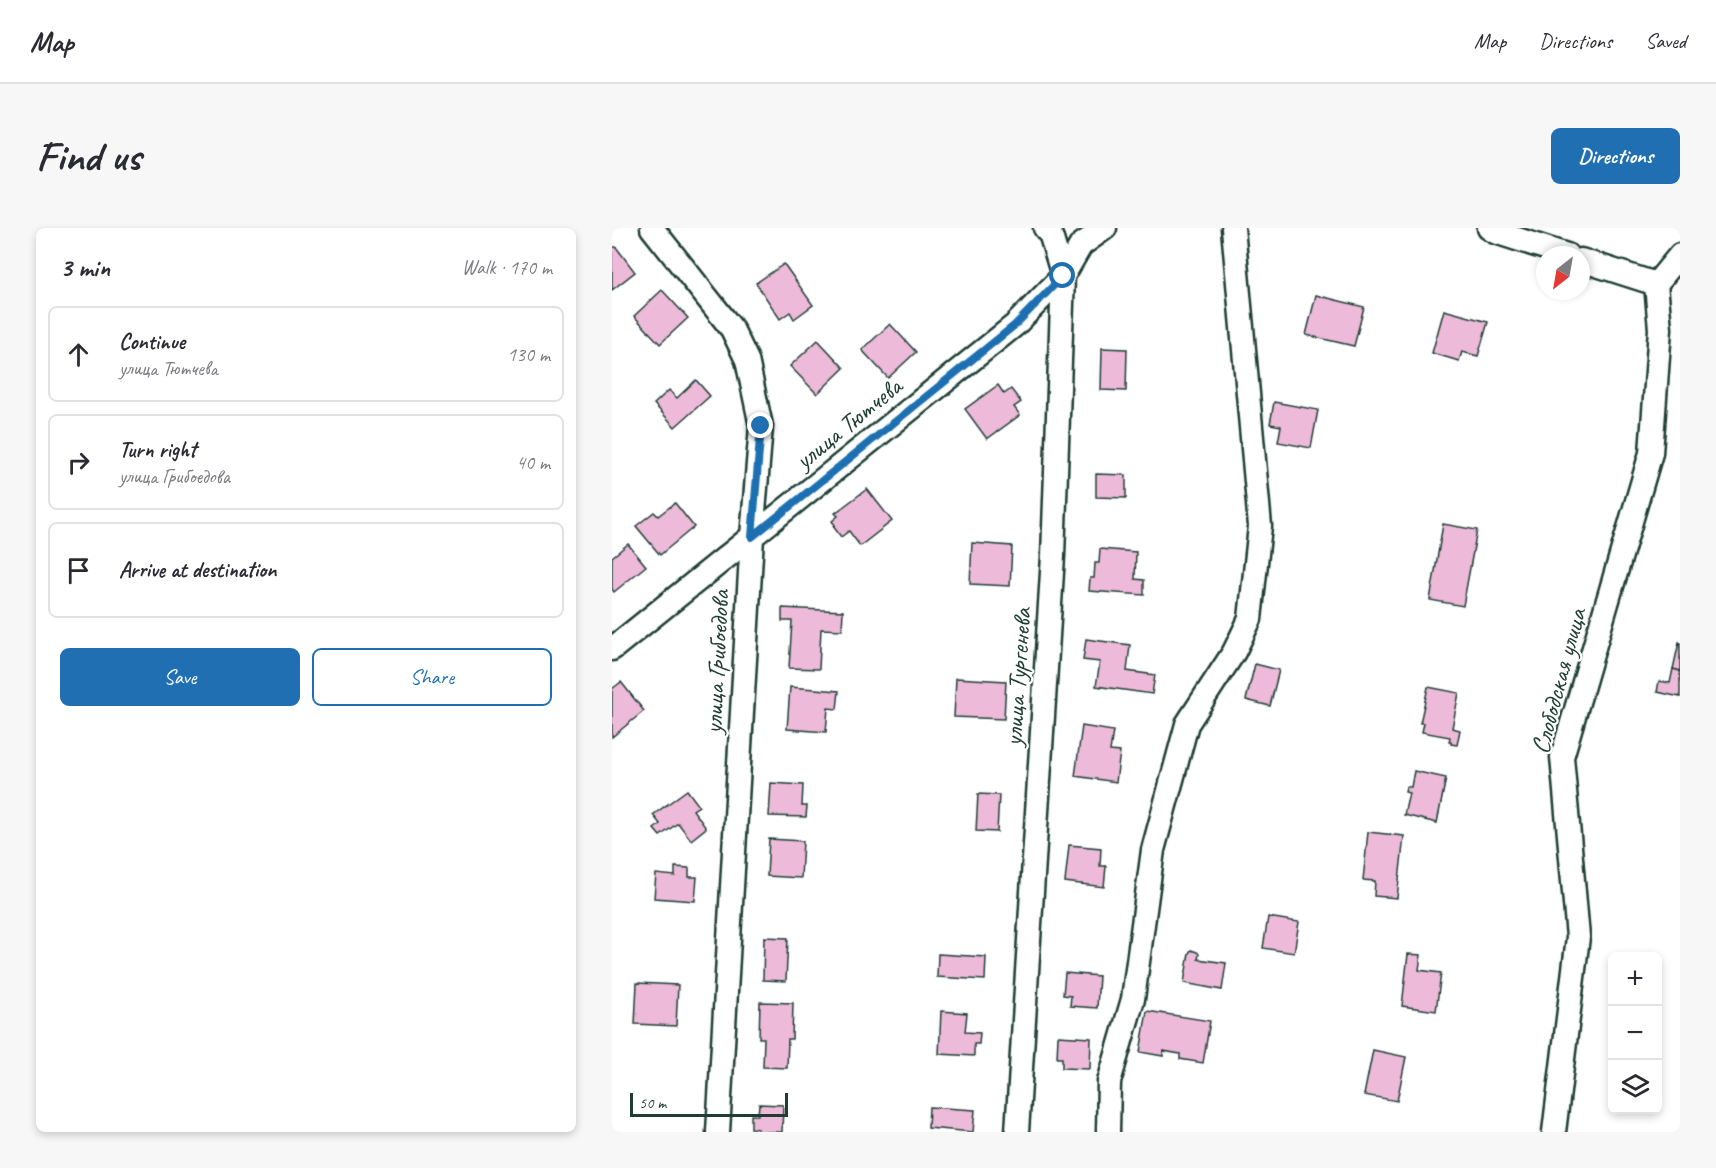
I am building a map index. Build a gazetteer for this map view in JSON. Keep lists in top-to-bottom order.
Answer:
{
  "streets": {
    "street": [
      "улица Тютчева",
      "улица Грибоедова",
      "улица Тургенева",
      "Слободская улица"
    ]
  },
  "crossings": [
    ["улица Тютчева", "улица Грибоедова"],
    ["улица Тютчева", "улица Тургенева"]
  ],
  "scale_bar": "50 m",
  "north": "bottom left",
  "page": {
    "header": "Map",
    "nav": ["Map", "Directions", "Saved"],
    "buttons": [
      "Directions",
      ["Save", "Share"]
    ],
    "title": "Find us",
    "heading": ["3 min", "Walk · 170 m"],
    "list": [
      ["Continue", "улица Тютчева", "130 m"],
      ["Turn right", "улица Грибоедова", "40 m"],
      "Arrive at destination"
    ],
    "map_buttons": ["+", "−"],
    "scale": "50 m"
  }
}
